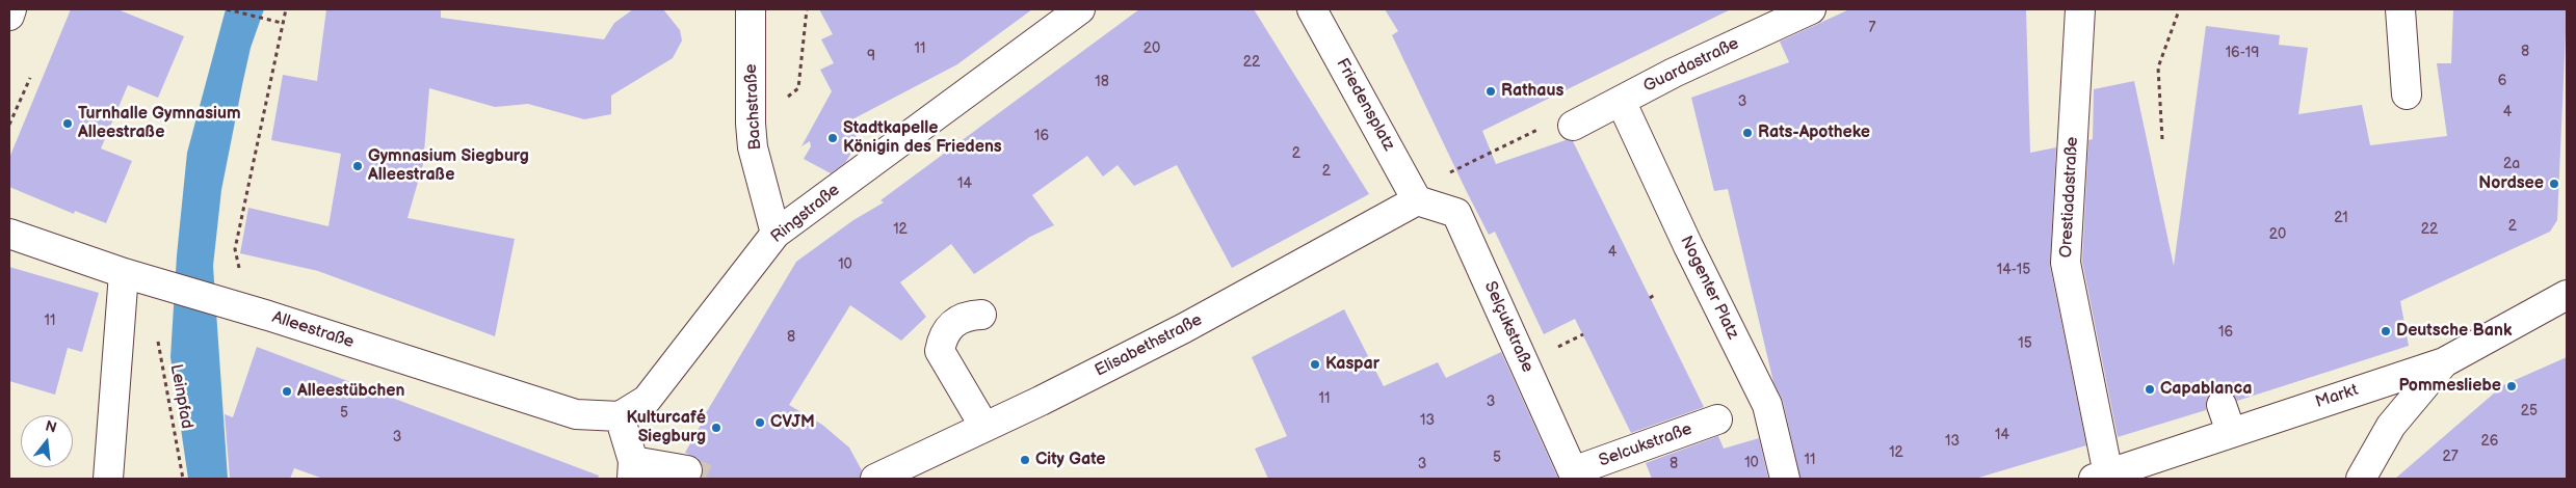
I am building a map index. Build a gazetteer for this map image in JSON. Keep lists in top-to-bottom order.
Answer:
{
  "streets": {
    "street": [
      "Guardastraße",
      "Friedensplatz",
      "Bachstraße",
      "Orestiadastraße",
      "Ringstraße",
      "Nogenter Platz",
      "Selçukstraße",
      "Alleestraße",
      "Elisabethstraße",
      "Markt",
      "Selcukstraße"
    ],
    "path": ["Leinpfad"]
  },
  "crossings": [
    ["Guardastraße", "Nogenter Platz"],
    ["Friedensplatz", "Selçukstraße"],
    ["Friedensplatz", "Elisabethstraße"],
    ["Bachstraße", "Ringstraße"],
    ["Orestiadastraße", "Markt"],
    ["Ringstraße", "Alleestraße"],
    ["Selçukstraße", "Elisabethstraße"],
    ["Selçukstraße", "Selcukstraße"]
  ],
  "places": [
    "Rathaus",
    "Turnhalle Gymnasium Alleestraße",
    "Rats-Apotheke",
    "Stadtkapelle Königin des Friedens",
    "Gymnasium Siegburg Alleestraße",
    "Nordsee",
    "Deutsche Bank",
    "Kaspar",
    "Pommesliebe",
    "Capablanca",
    "Alleestübchen",
    "CVJM",
    "Kulturcafé Siegburg",
    "City Gate"
  ],
  "house_numbers": [
    "7",
    "11",
    "20",
    "8",
    "16-19",
    "9",
    "22",
    "6",
    "18",
    "3",
    "4",
    "16",
    "2",
    "2a",
    "2",
    "14",
    "21",
    "2",
    "12",
    "22",
    "20",
    "4",
    "10",
    "14-15",
    "11",
    "16",
    "8",
    "15",
    "11",
    "3",
    "25",
    "5",
    "13",
    "14",
    "3",
    "13",
    "26",
    "12",
    "27",
    "5",
    "11",
    "10",
    "3",
    "8"
  ],
  "north": "top"
}
